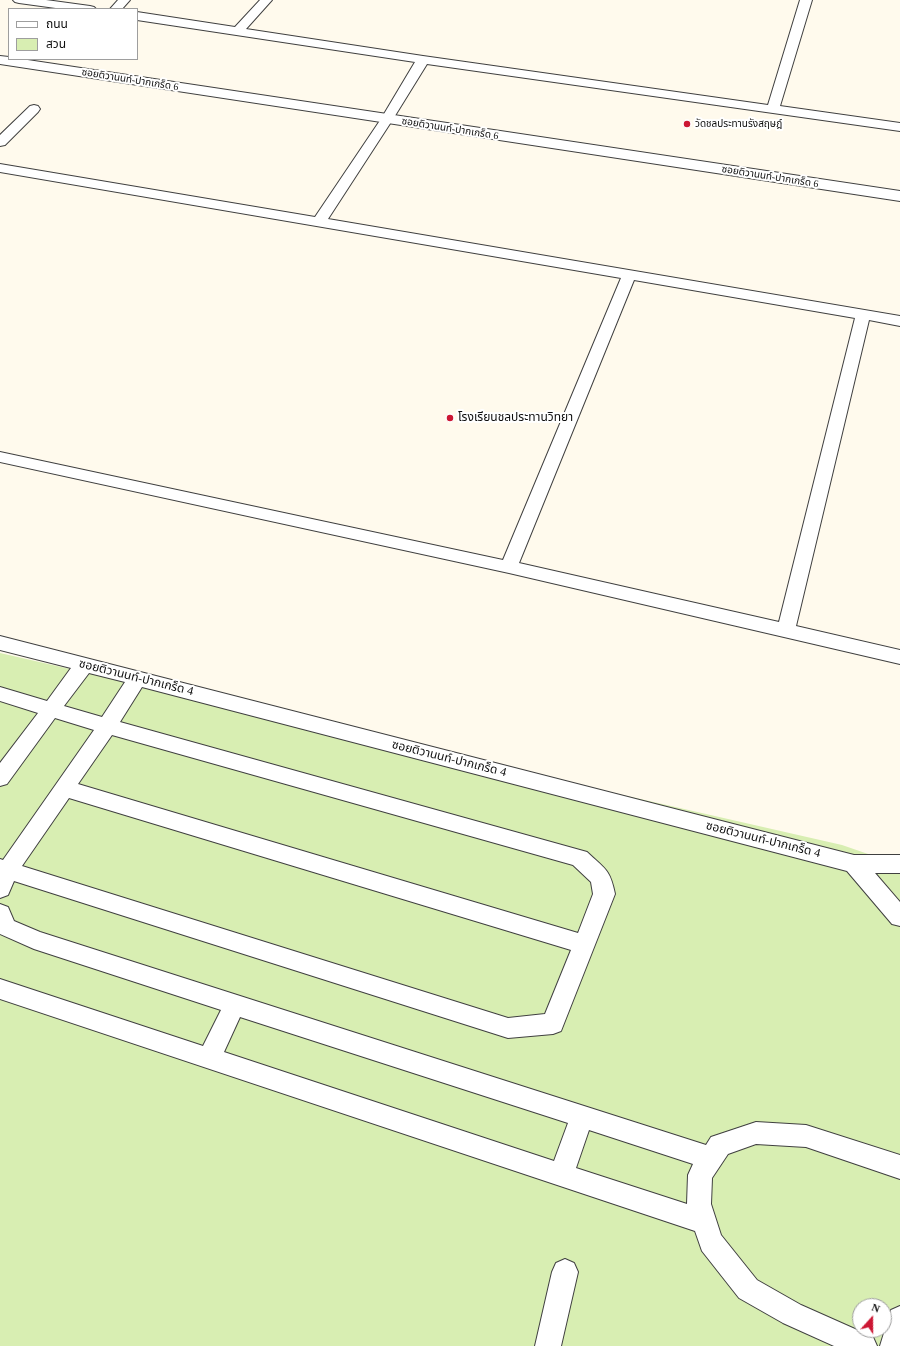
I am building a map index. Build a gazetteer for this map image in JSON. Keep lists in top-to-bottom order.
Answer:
{
  "streets": {
    "street": ["ซอยติวานนท์-ปากเกร็ด 6"],
    "lane": ["ซอยติวานนท์-ปากเกร็ด 4"]
  },
  "places": ["วัดชลประทานรังสฤษฎ์", "โรงเรียนชลประทานวิทยา"],
  "legend": ["ถนน", "สวน"],
  "north": "top"
}
